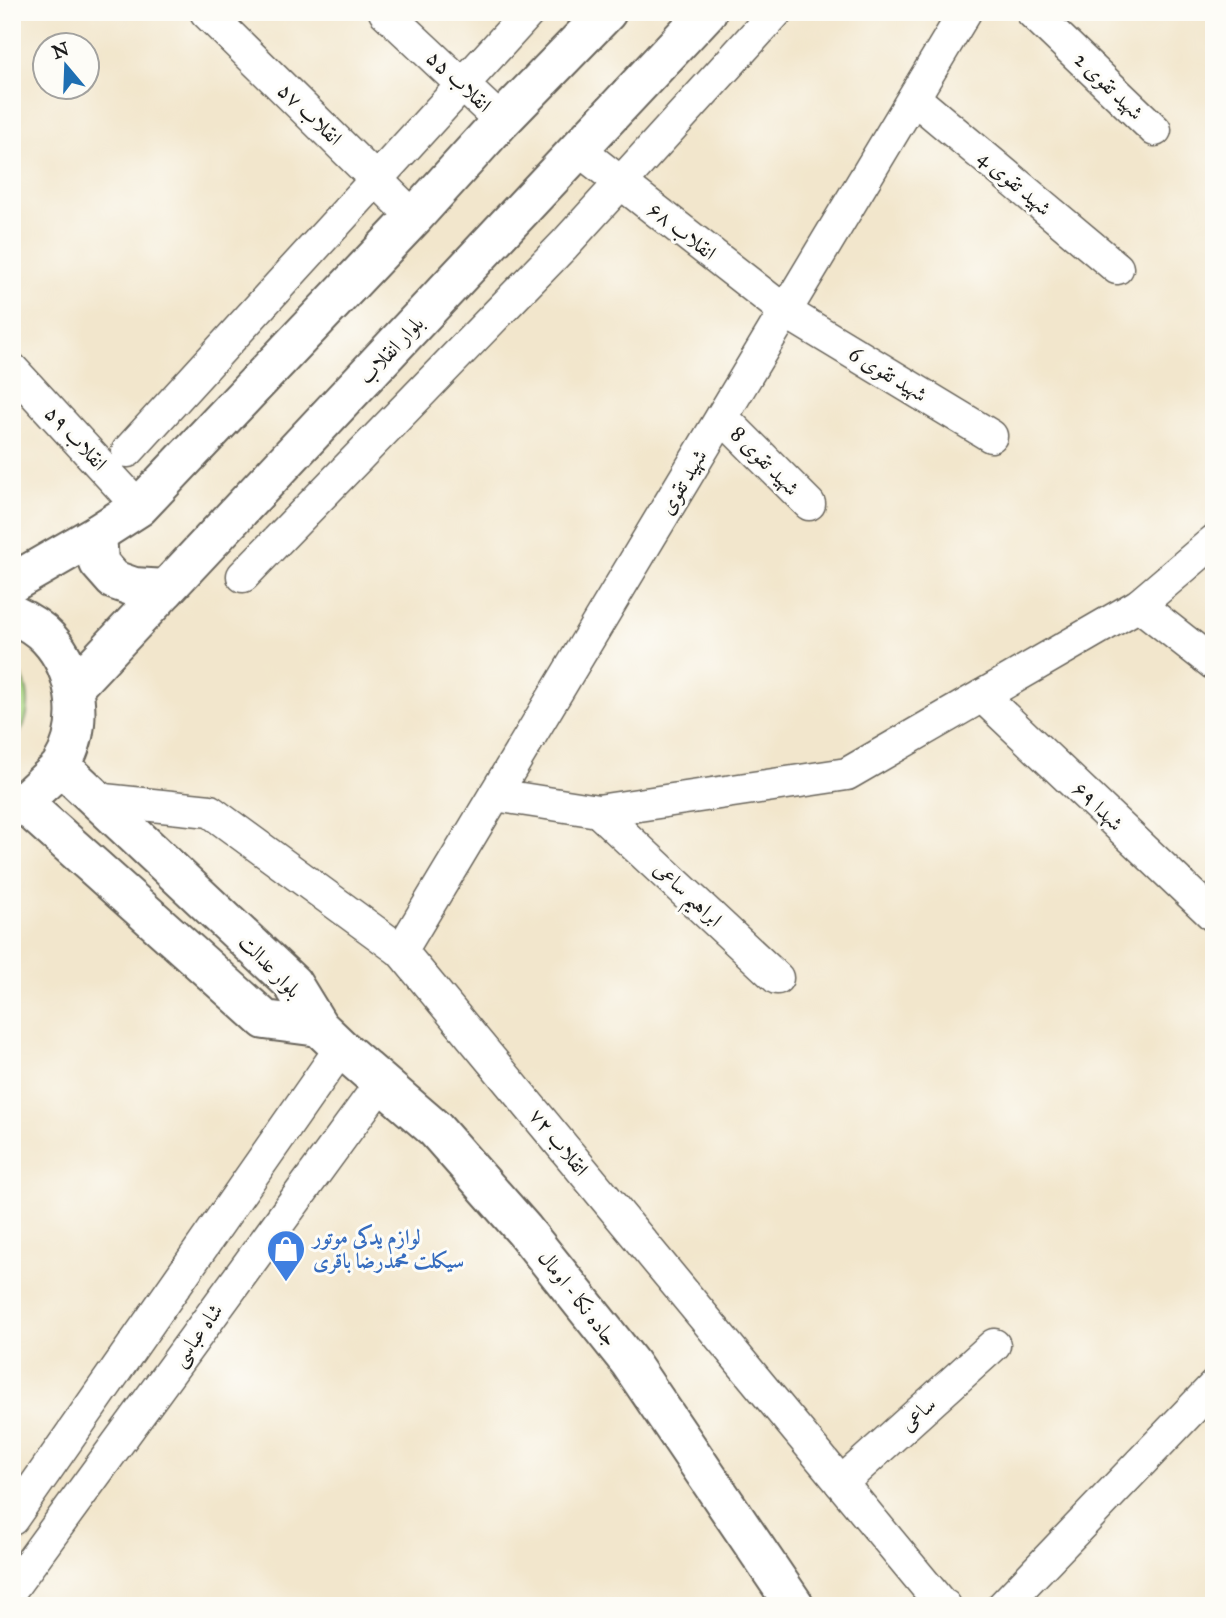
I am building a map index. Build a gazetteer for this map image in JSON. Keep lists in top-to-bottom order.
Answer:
{
  "streets": {
    "main road": ["بلوار انقلاب", "بلوار عدالت", "جاده نکا - اومال"],
    "street": [
      "انقلاب ۵۵",
      "شهید تقوی 2",
      "انقلاب ۵۷",
      "شهید تقوی 4",
      "انقلاب ۶۸",
      "شهید تقوی 6",
      "انقلاب ۵۹",
      "شهید تقوی 8",
      "شهید تقوی",
      "شهدا ۶۹",
      "ابراهیم ساعی",
      "اتقلاب ۷۲",
      "شاه عباسی",
      "ساعی"
    ]
  },
  "crossings": [
    ["شهید تقوی 4", "شهید تقوی"],
    ["انقلاب ۶۸", "بلوار انقلاب"],
    ["انقلاب ۶۸", "شهید تقوی 6"],
    ["انقلاب ۶۸", "شهید تقوی"],
    ["شهید تقوی 6", "شهید تقوی"],
    ["شهید تقوی 8", "شهید تقوی"],
    ["شهید تقوی", "اتقلاب ۷۲"],
    ["بلوار عدالت", "اتقلاب ۷۲"],
    ["بلوار عدالت", "جاده نکا - اومال"],
    ["اتقلاب ۷۲", "ساعی"],
    ["جاده نکا - اومال", "شاه عباسی"]
  ],
  "places": {
    "shop": ["لوازم یدکی موتور سیکلت محمدرضا باقری"]
  },
  "north": "top"
}
